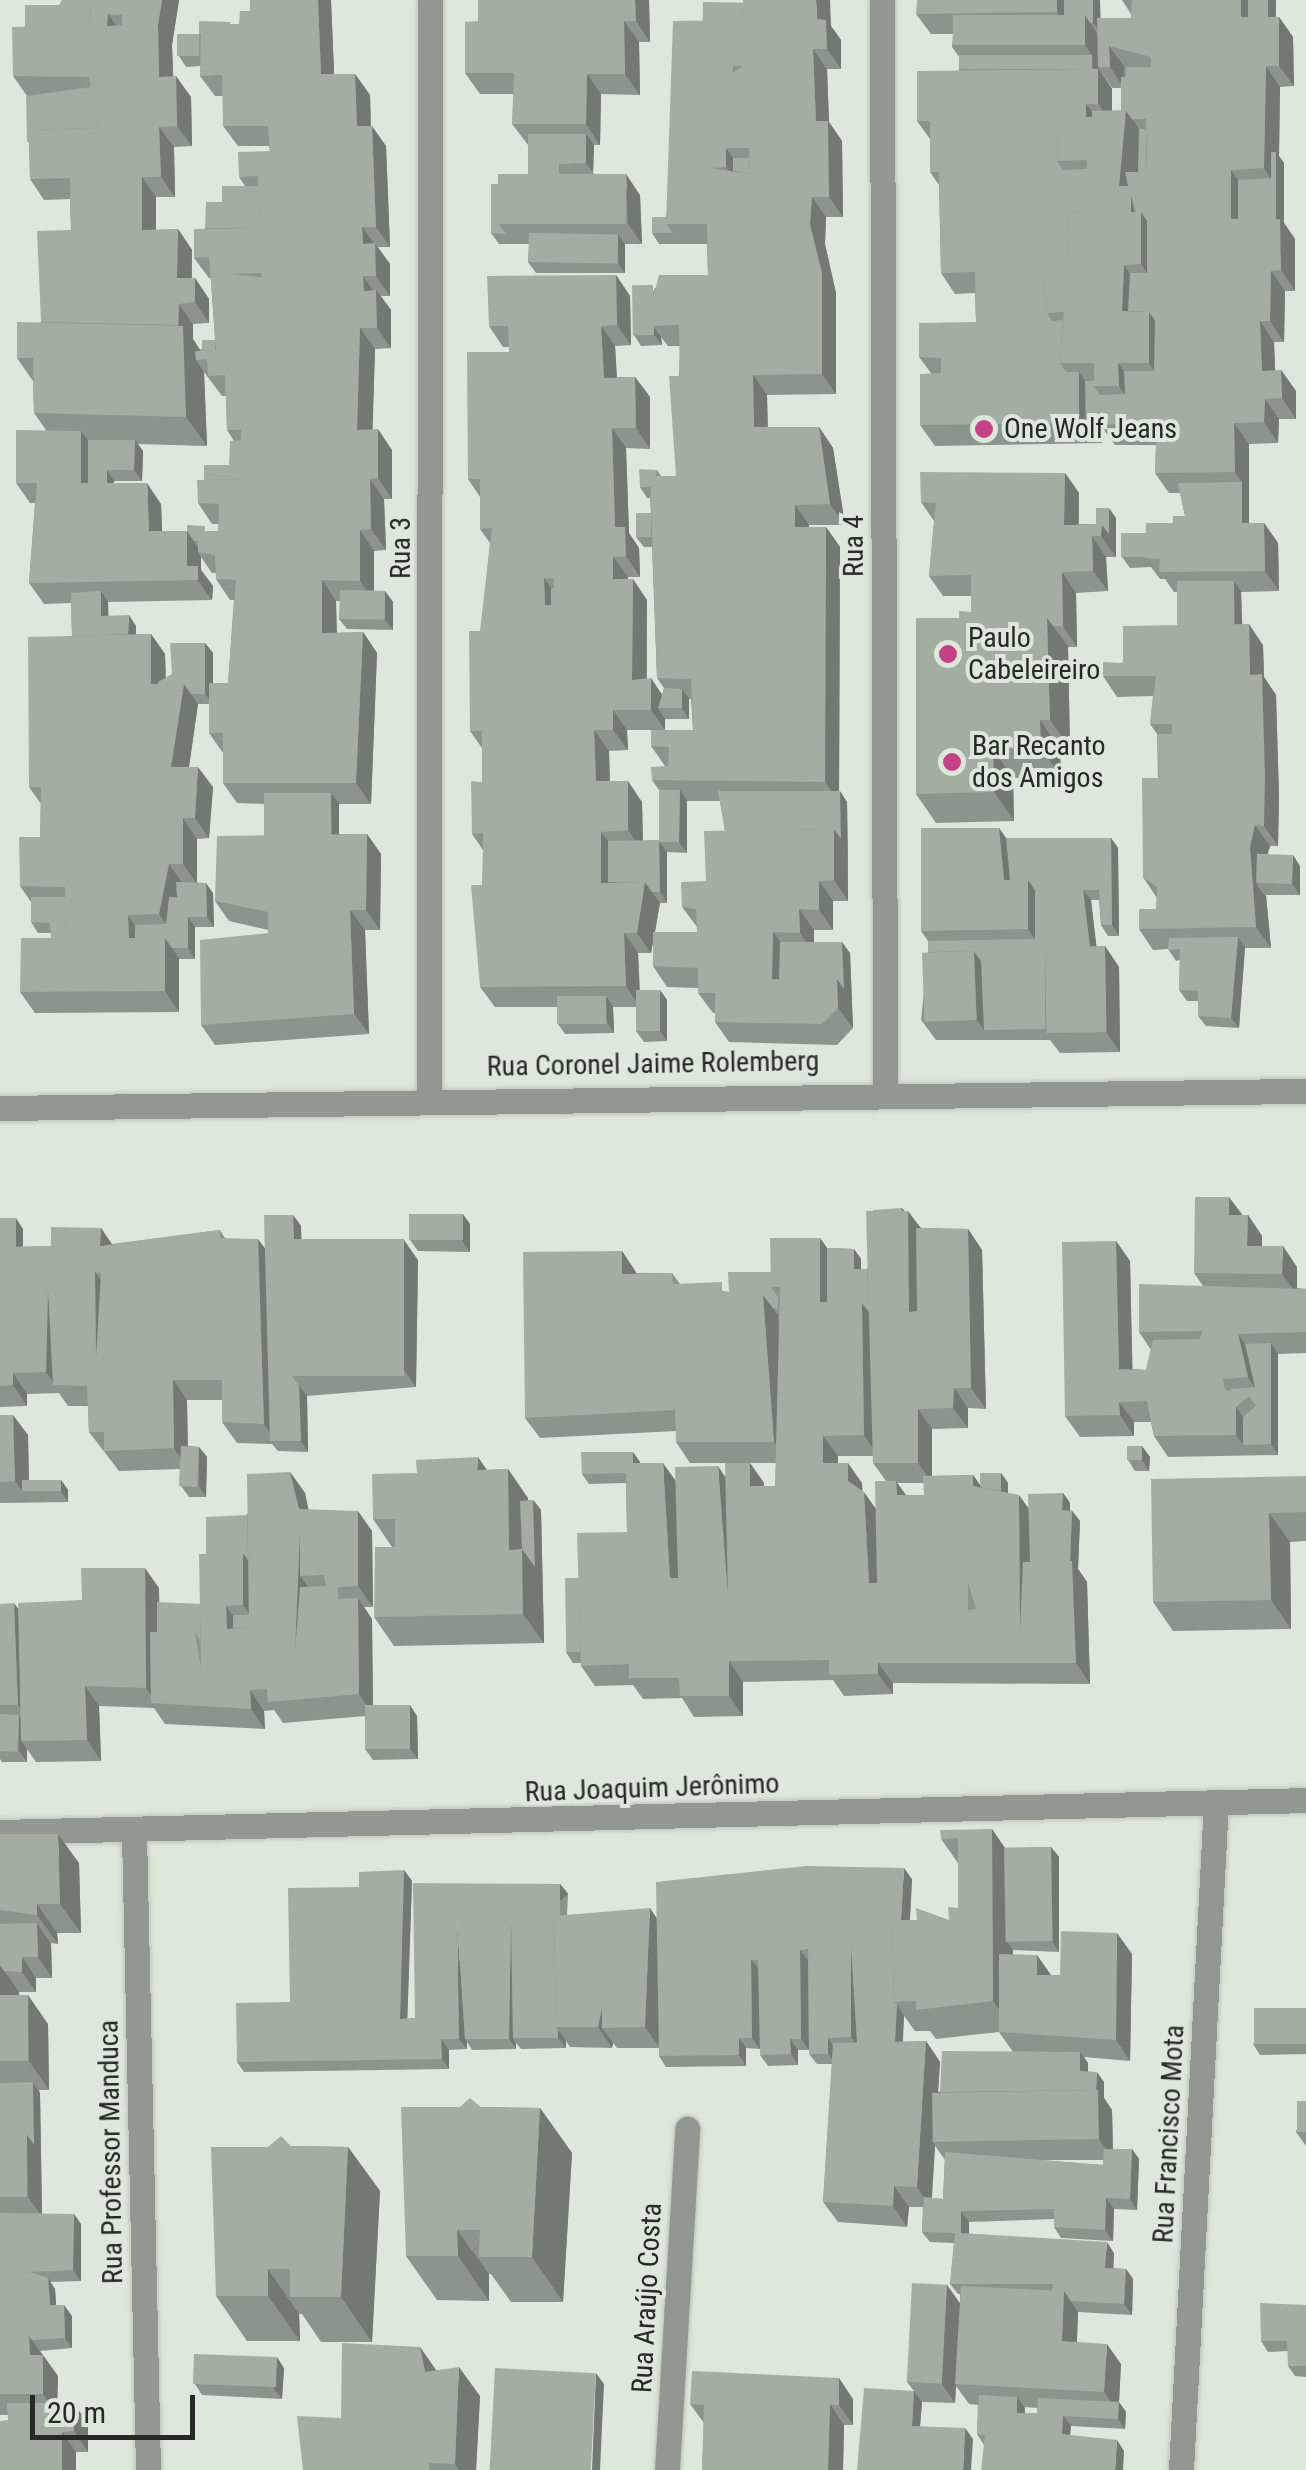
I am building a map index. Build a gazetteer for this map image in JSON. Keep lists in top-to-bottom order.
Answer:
{
  "streets": {
    "street": [
      "Rua 4",
      "Rua 3",
      "Rua Coronel Jaime Rolemberg",
      "Rua Joaquim Jerônimo",
      "Rua Francisco Mota",
      "Rua Professor Manduca",
      "Rua Araújo Costa"
    ]
  },
  "crossings": [
    ["Rua 4", "Rua Coronel Jaime Rolemberg"],
    ["Rua 3", "Rua Coronel Jaime Rolemberg"],
    ["Rua Joaquim Jerônimo", "Rua Francisco Mota"],
    ["Rua Joaquim Jerônimo", "Rua Professor Manduca"]
  ],
  "places": ["One Wolf Jeans", "Paulo Cabeleireiro", "Bar Recanto dos Amigos"],
  "scale_bar": "20 m"
}
